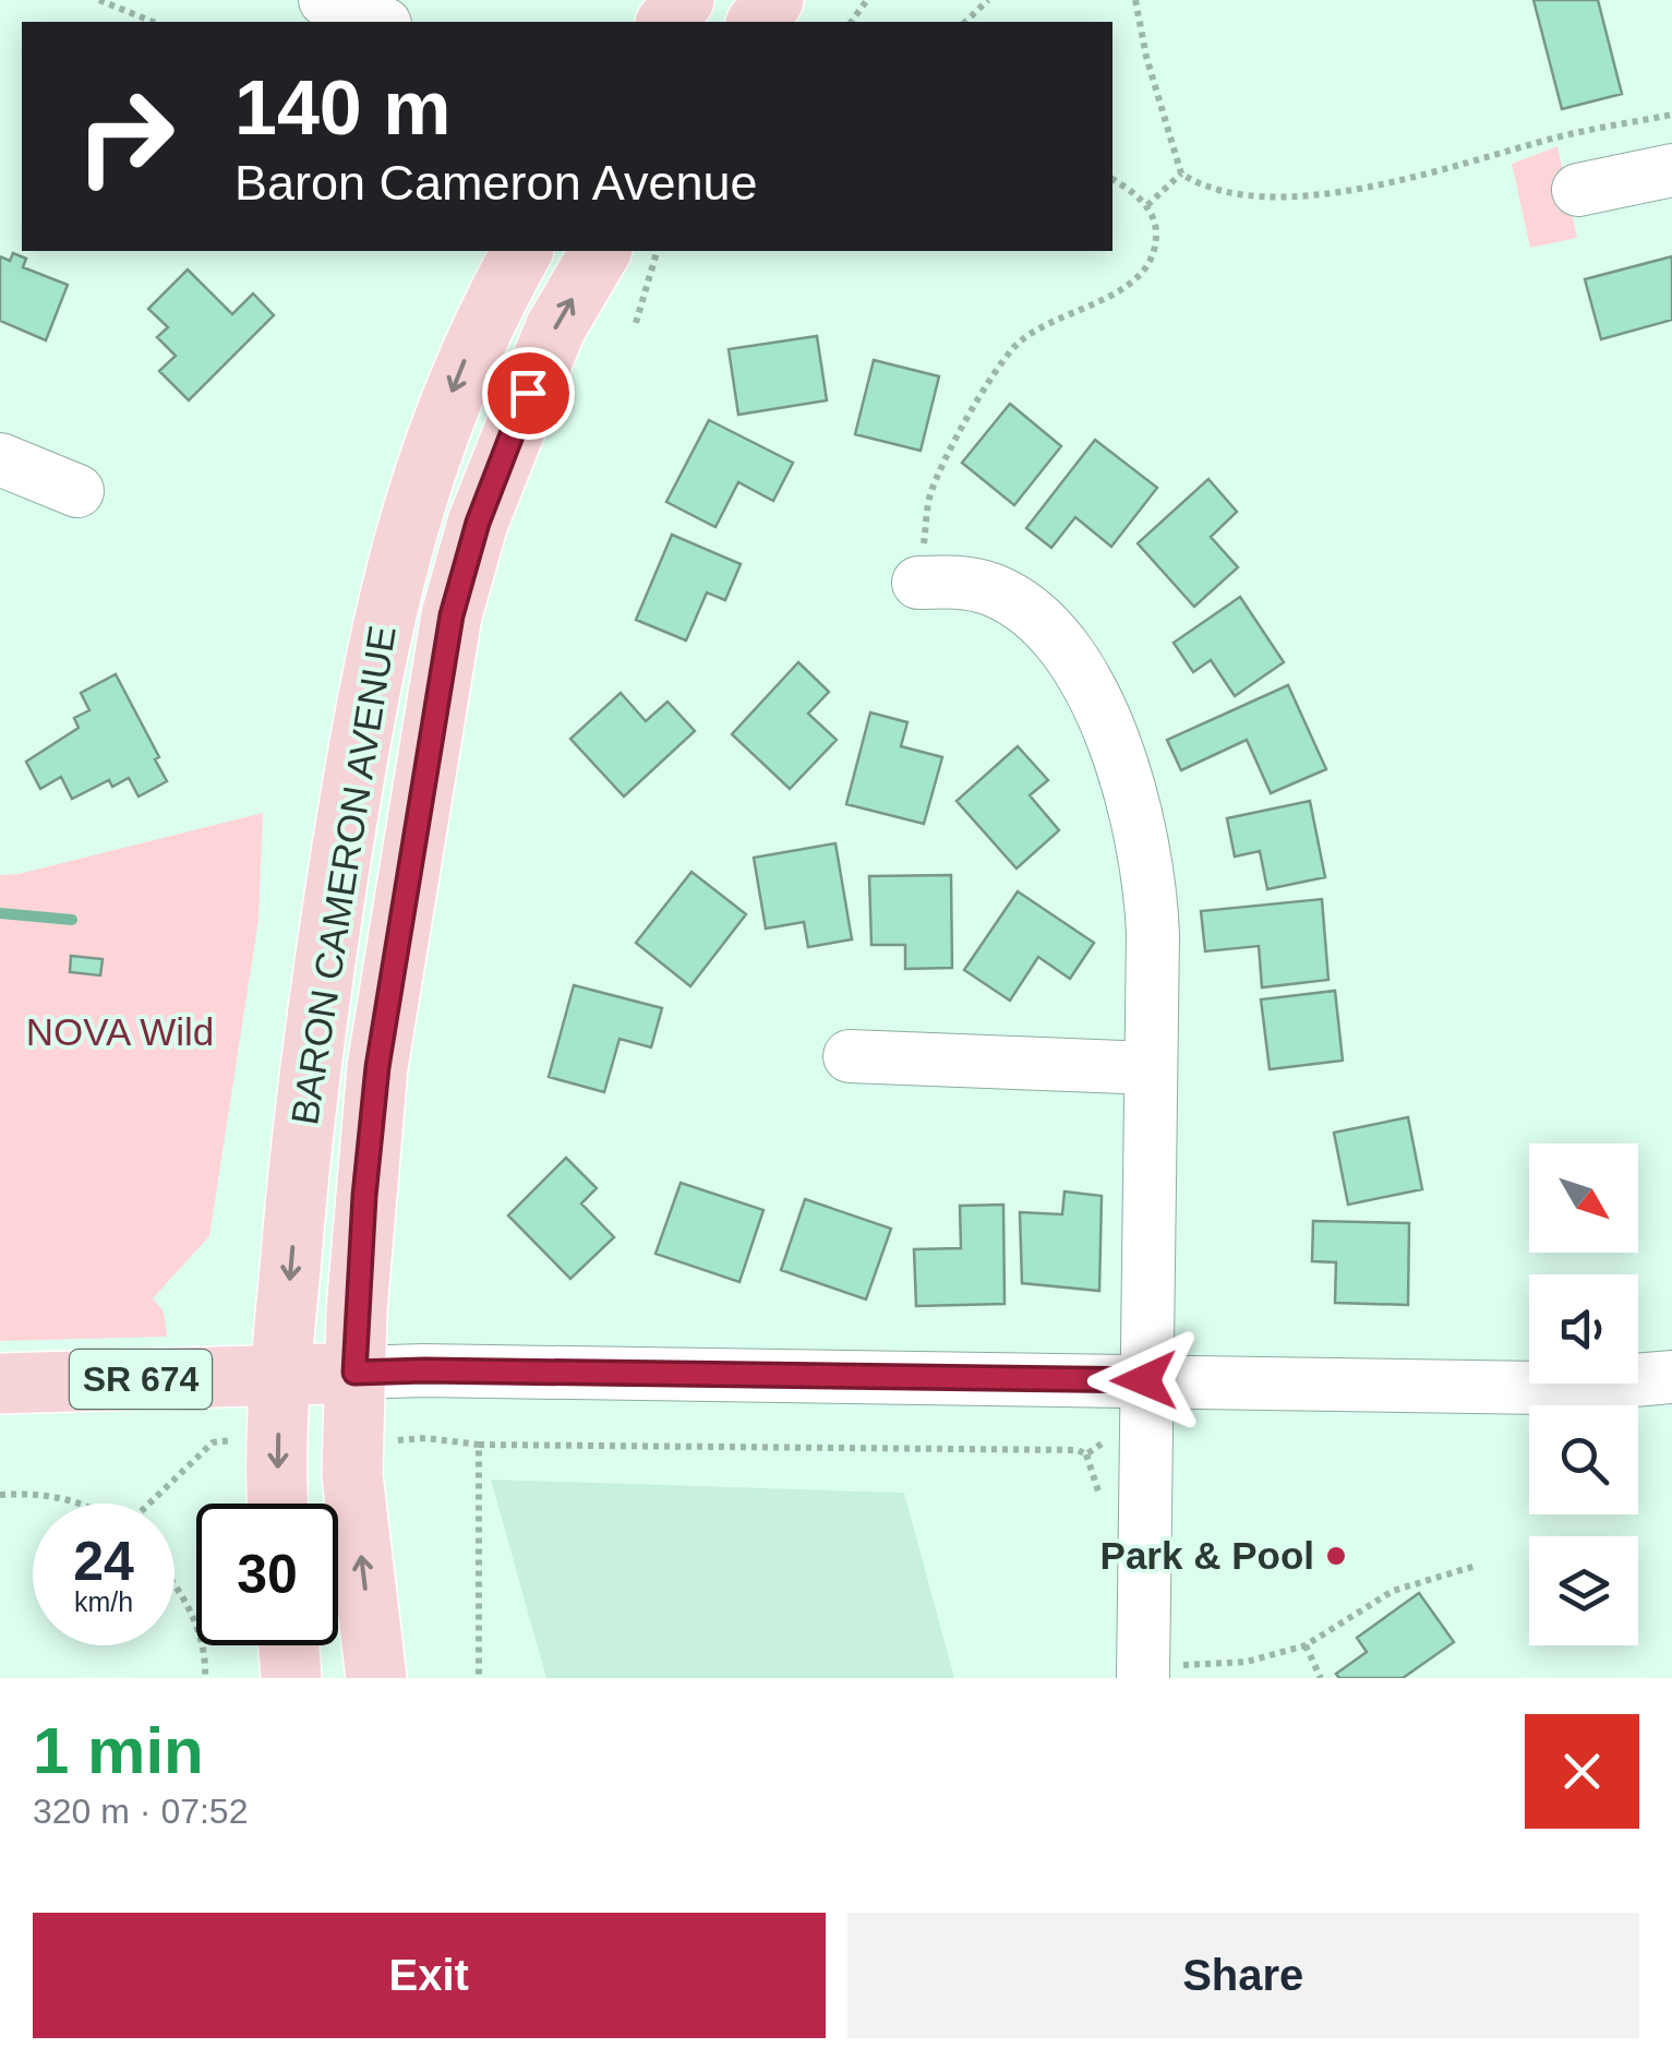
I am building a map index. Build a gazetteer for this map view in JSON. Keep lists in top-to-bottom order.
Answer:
{
  "streets": {
    "main road": ["BARON CAMERON AVENUE", "SR 674"]
  },
  "crossings": [
    ["BARON CAMERON AVENUE", "SR 674"]
  ],
  "parks": ["NOVA Wild"],
  "places": ["Park & Pool"],
  "north": "bottom right",
  "page": {
    "turn": ["140 m", "Baron Cameron Avenue"],
    "speed": "24 km/h",
    "limit": "30",
    "heading": ["1 min", "320 m · 07:52"],
    "buttons": ["Exit", "Share"]
  }
}
